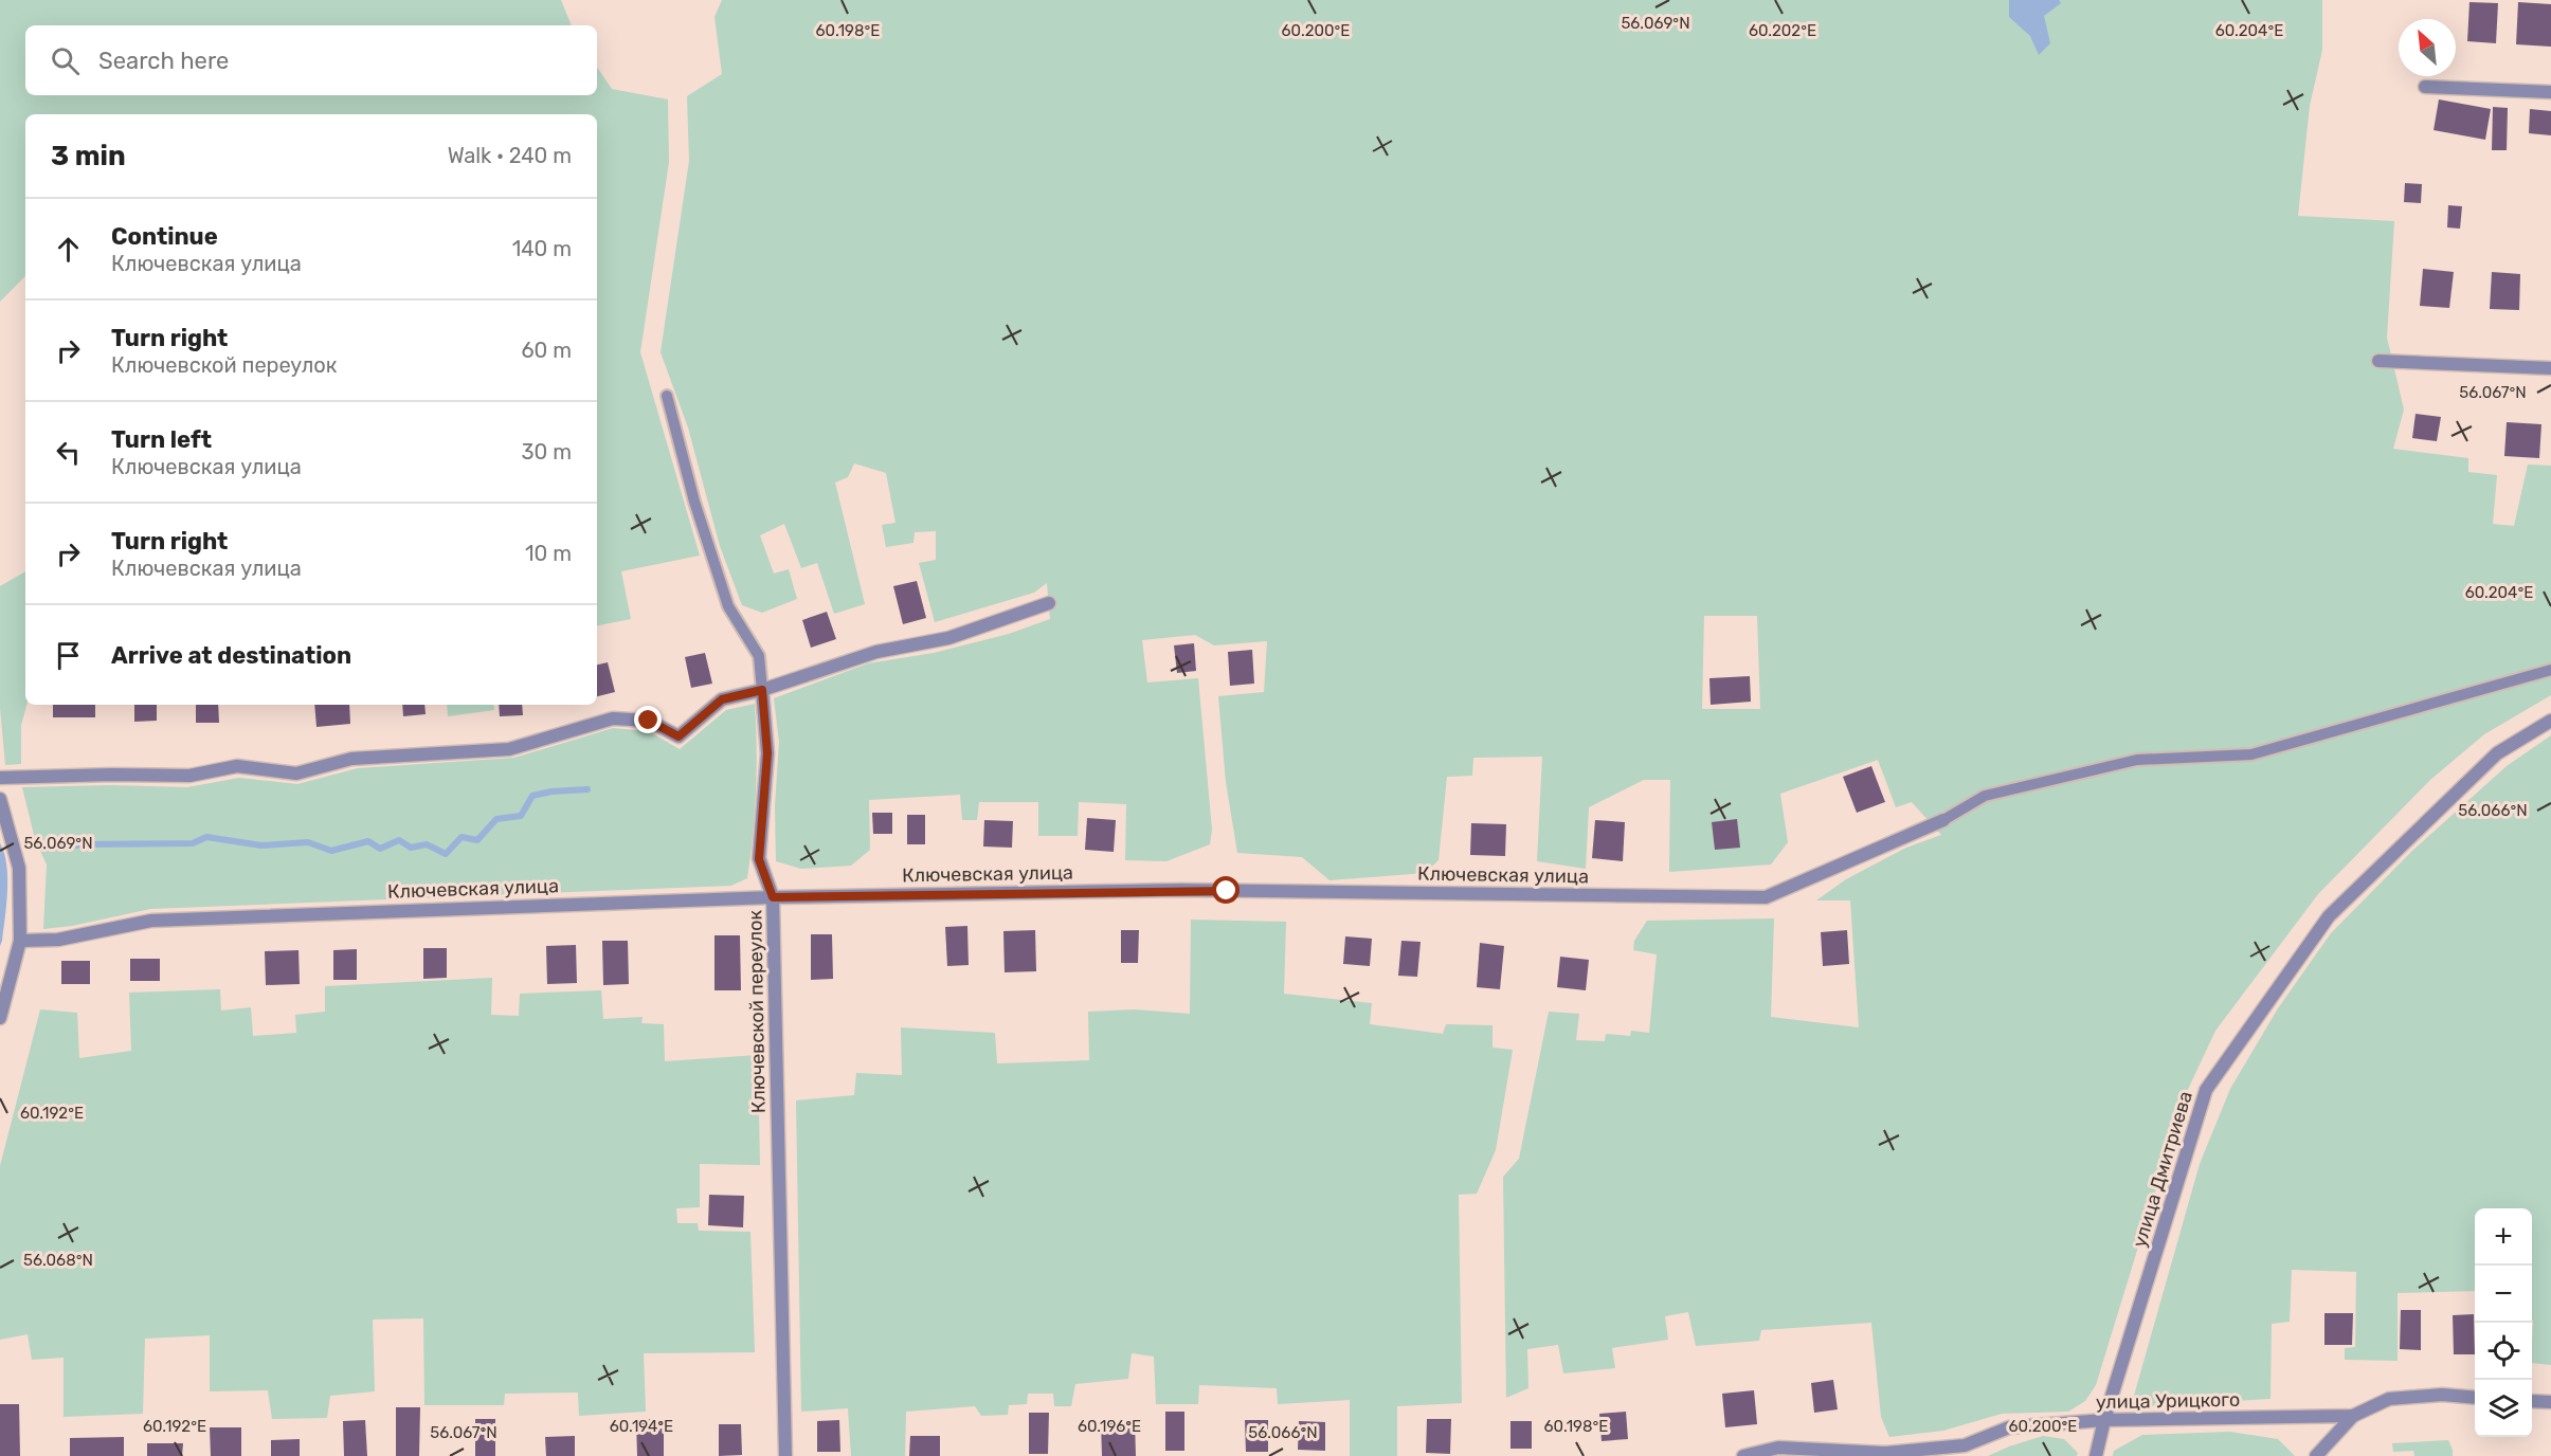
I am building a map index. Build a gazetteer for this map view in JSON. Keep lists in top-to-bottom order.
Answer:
{
  "streets": {
    "street": [
      "Ключевская улица",
      "Ключевской переулок",
      "улица Дмитриева",
      "улица Урицкого"
    ]
  },
  "crossings": [
    ["Ключевская улица", "Ключевской переулок"],
    ["улица Дмитриева", "улица Урицкого"]
  ],
  "north": "top left",
  "page": {
    "search": "Search here",
    "heading": ["3 min", "Walk · 240 m"],
    "list": [
      ["Continue", "Ключевская улица", "140 m"],
      ["Turn right", "Ключевской переулок", "60 m"],
      ["Turn left", "Ключевская улица", "30 m"],
      ["Turn right", "Ключевская улица", "10 m"],
      "Arrive at destination"
    ],
    "map_buttons": ["+", "−"]
  },
  "coordinates": [
    "56.069°N",
    "60.198°E",
    "60.200°E",
    "60.202°E",
    "60.204°E",
    "56.067°N",
    "56.066°N",
    "60.192°E",
    "56.068°N",
    "60.194°E",
    "60.196°E"
  ]
}
